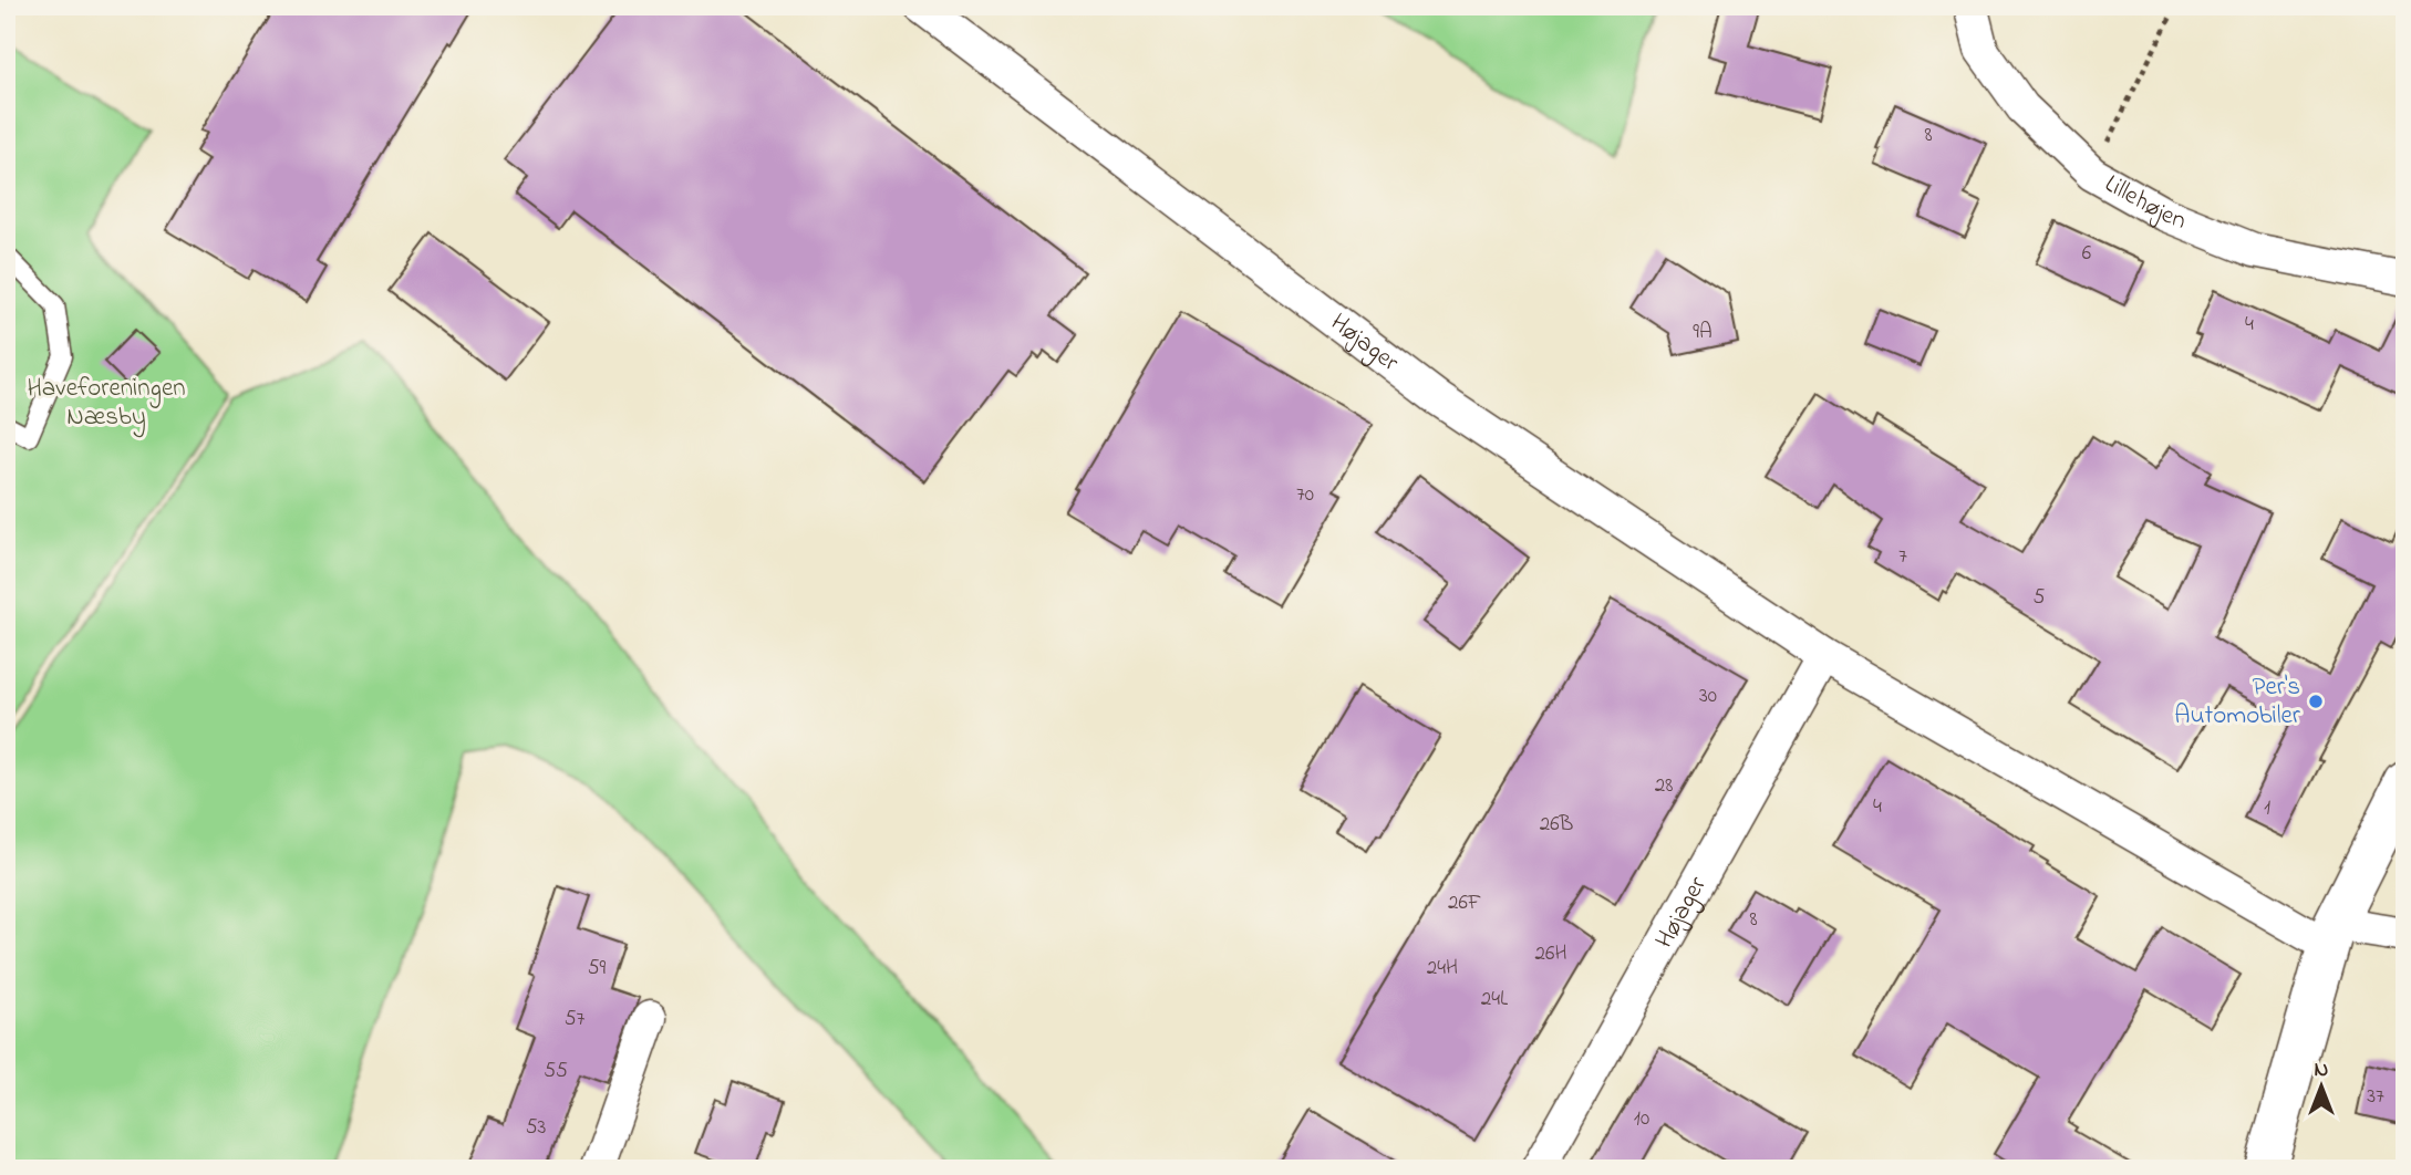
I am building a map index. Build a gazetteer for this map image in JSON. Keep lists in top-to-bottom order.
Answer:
{
  "streets": {
    "street": ["Lillehøjen", "Højager"]
  },
  "parks": ["Haveforeningen Næsby"],
  "places": ["Per's Automobiler"],
  "house_numbers": [
    "8",
    "6",
    "4",
    "9A",
    "70",
    "7",
    "5",
    "30",
    "28",
    "4",
    "1",
    "26B",
    "26F",
    "8",
    "26H",
    "59",
    "24H",
    "24L",
    "57",
    "55",
    "37",
    "10",
    "53"
  ],
  "north": "top"
}
